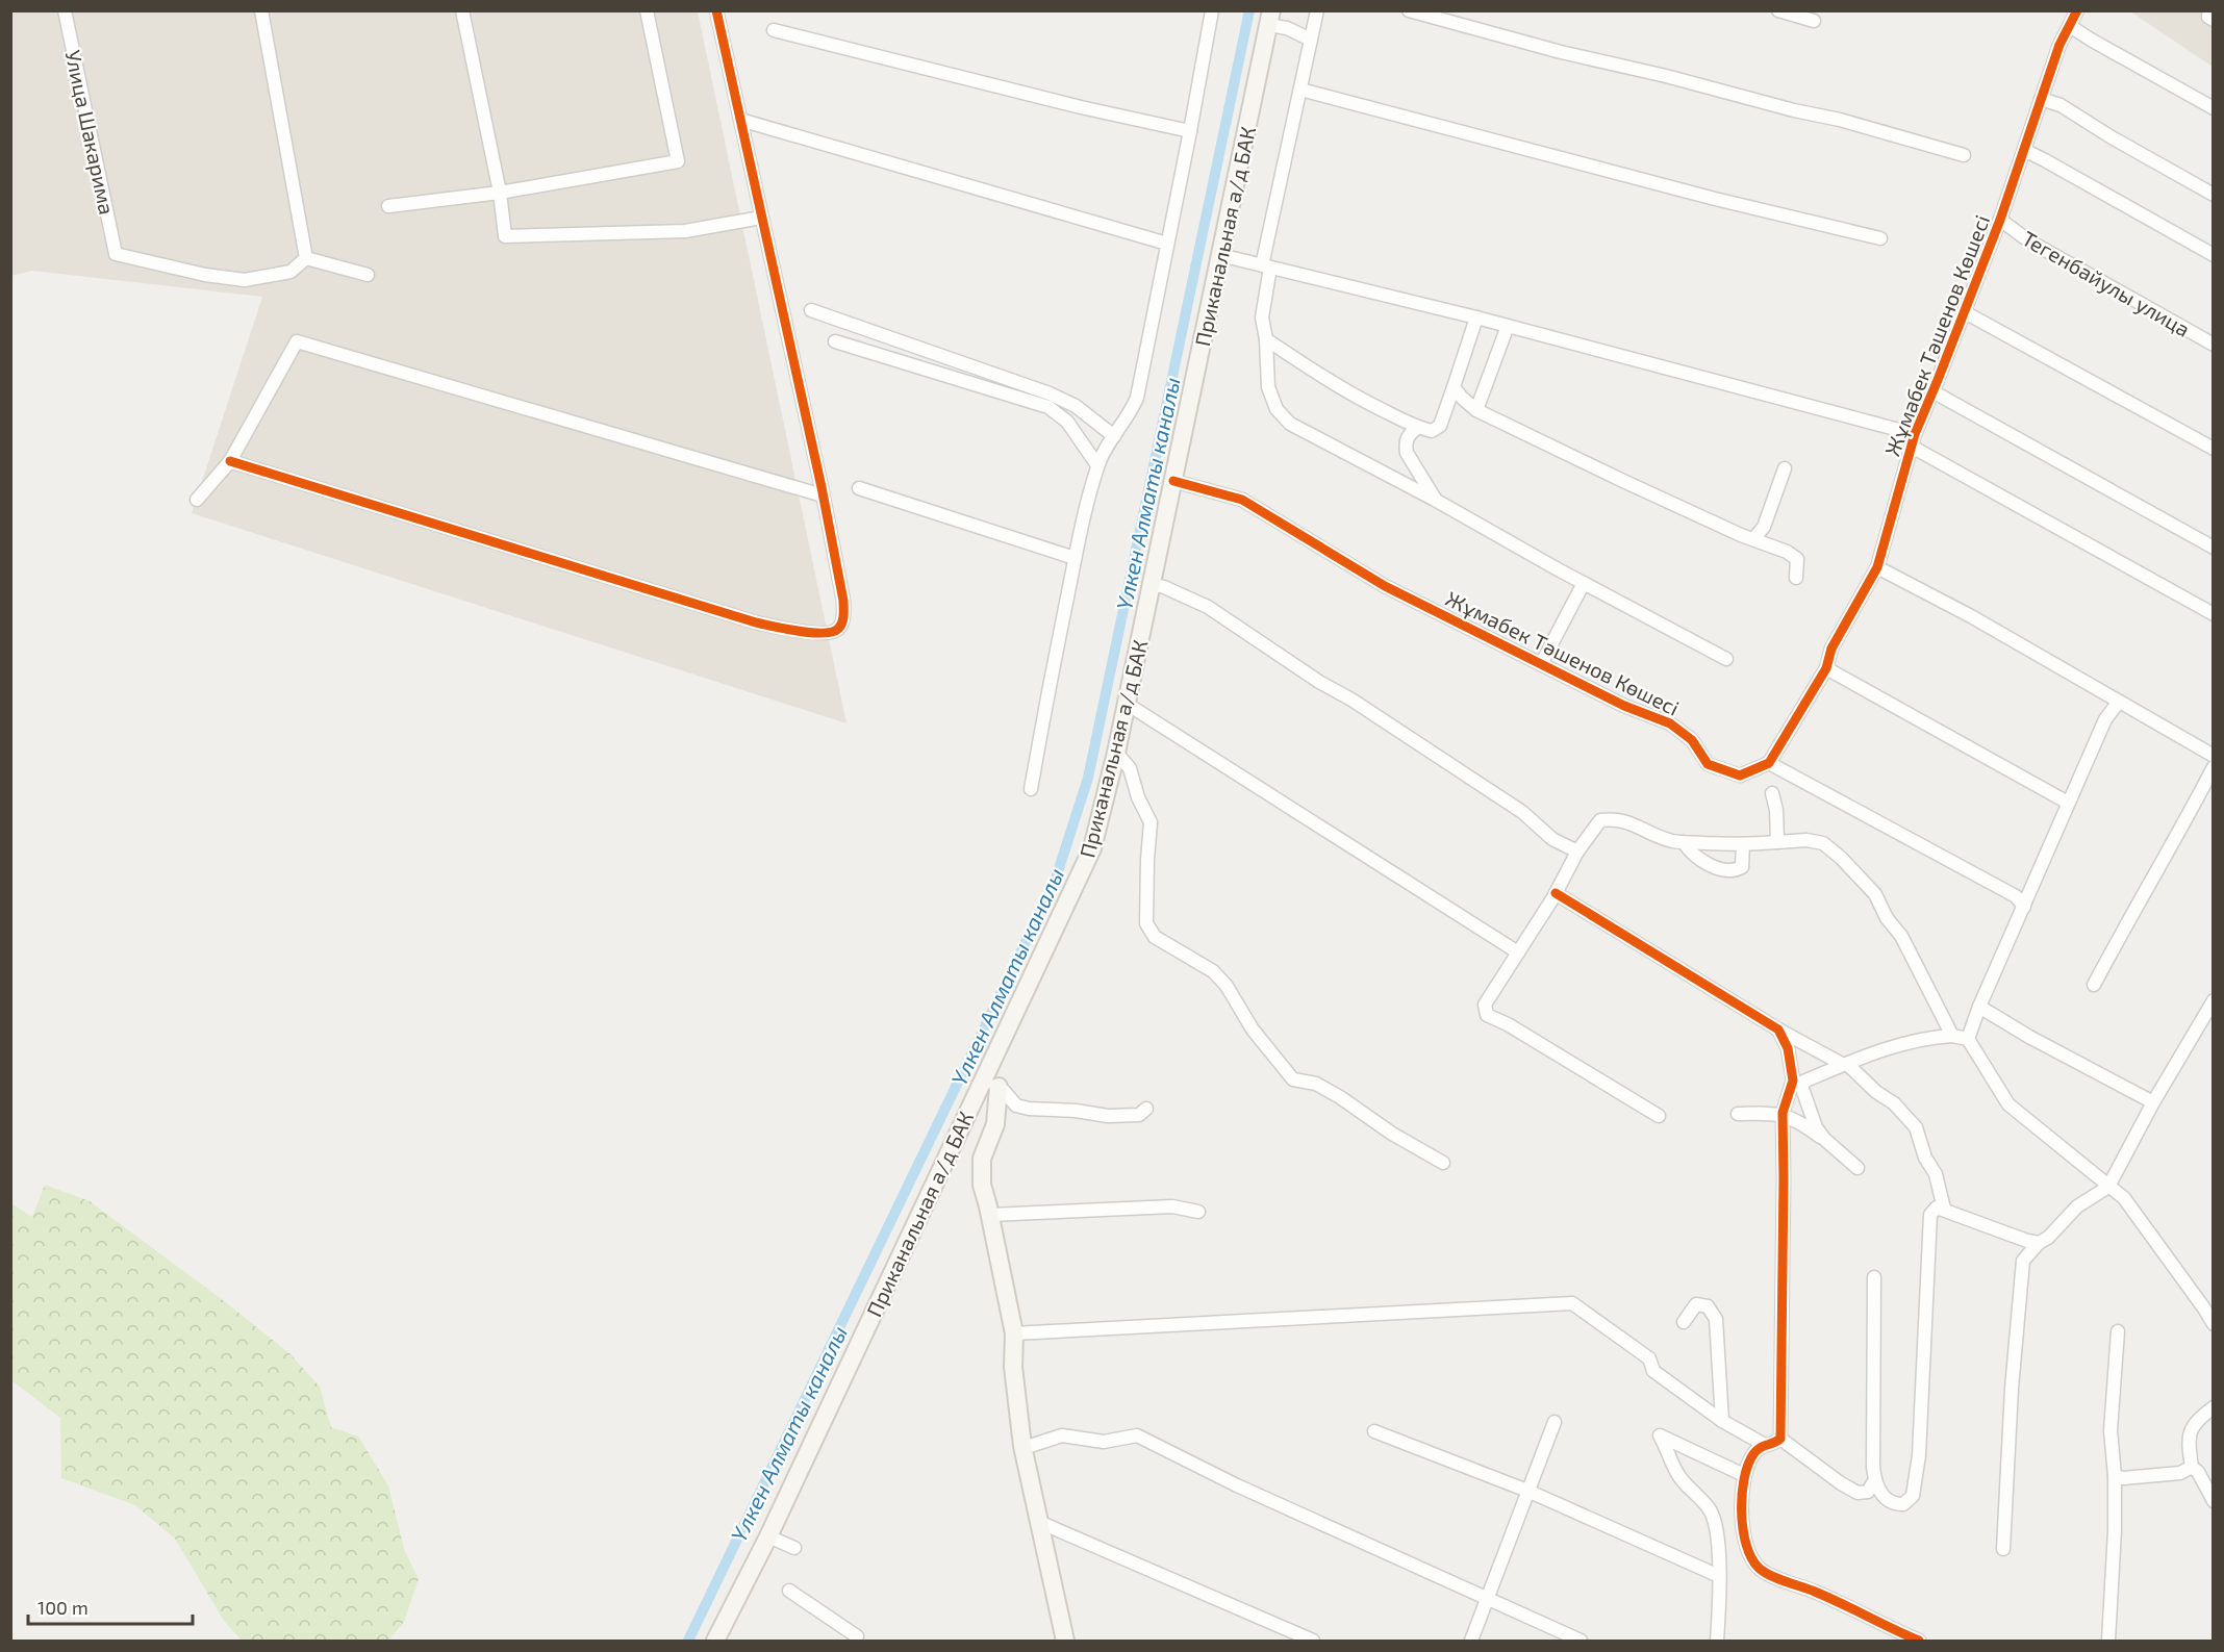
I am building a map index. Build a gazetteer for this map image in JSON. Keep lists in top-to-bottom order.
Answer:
{
  "streets": {
    "main road": ["Приканальная а/д БАК"],
    "street": ["Улица Шакарима", "Тегенбайулы улица", "Жұмабек Тәшенов Көшесі"]
  },
  "crossings": [
    ["Приканальная а/д БАК", "Жұмабек Тәшенов Көшесі"],
    ["Тегенбайулы улица", "Жұмабек Тәшенов Көшесі"]
  ],
  "water": ["Үлкен Алматы каналы"],
  "scale_bar": "100 m"
}
